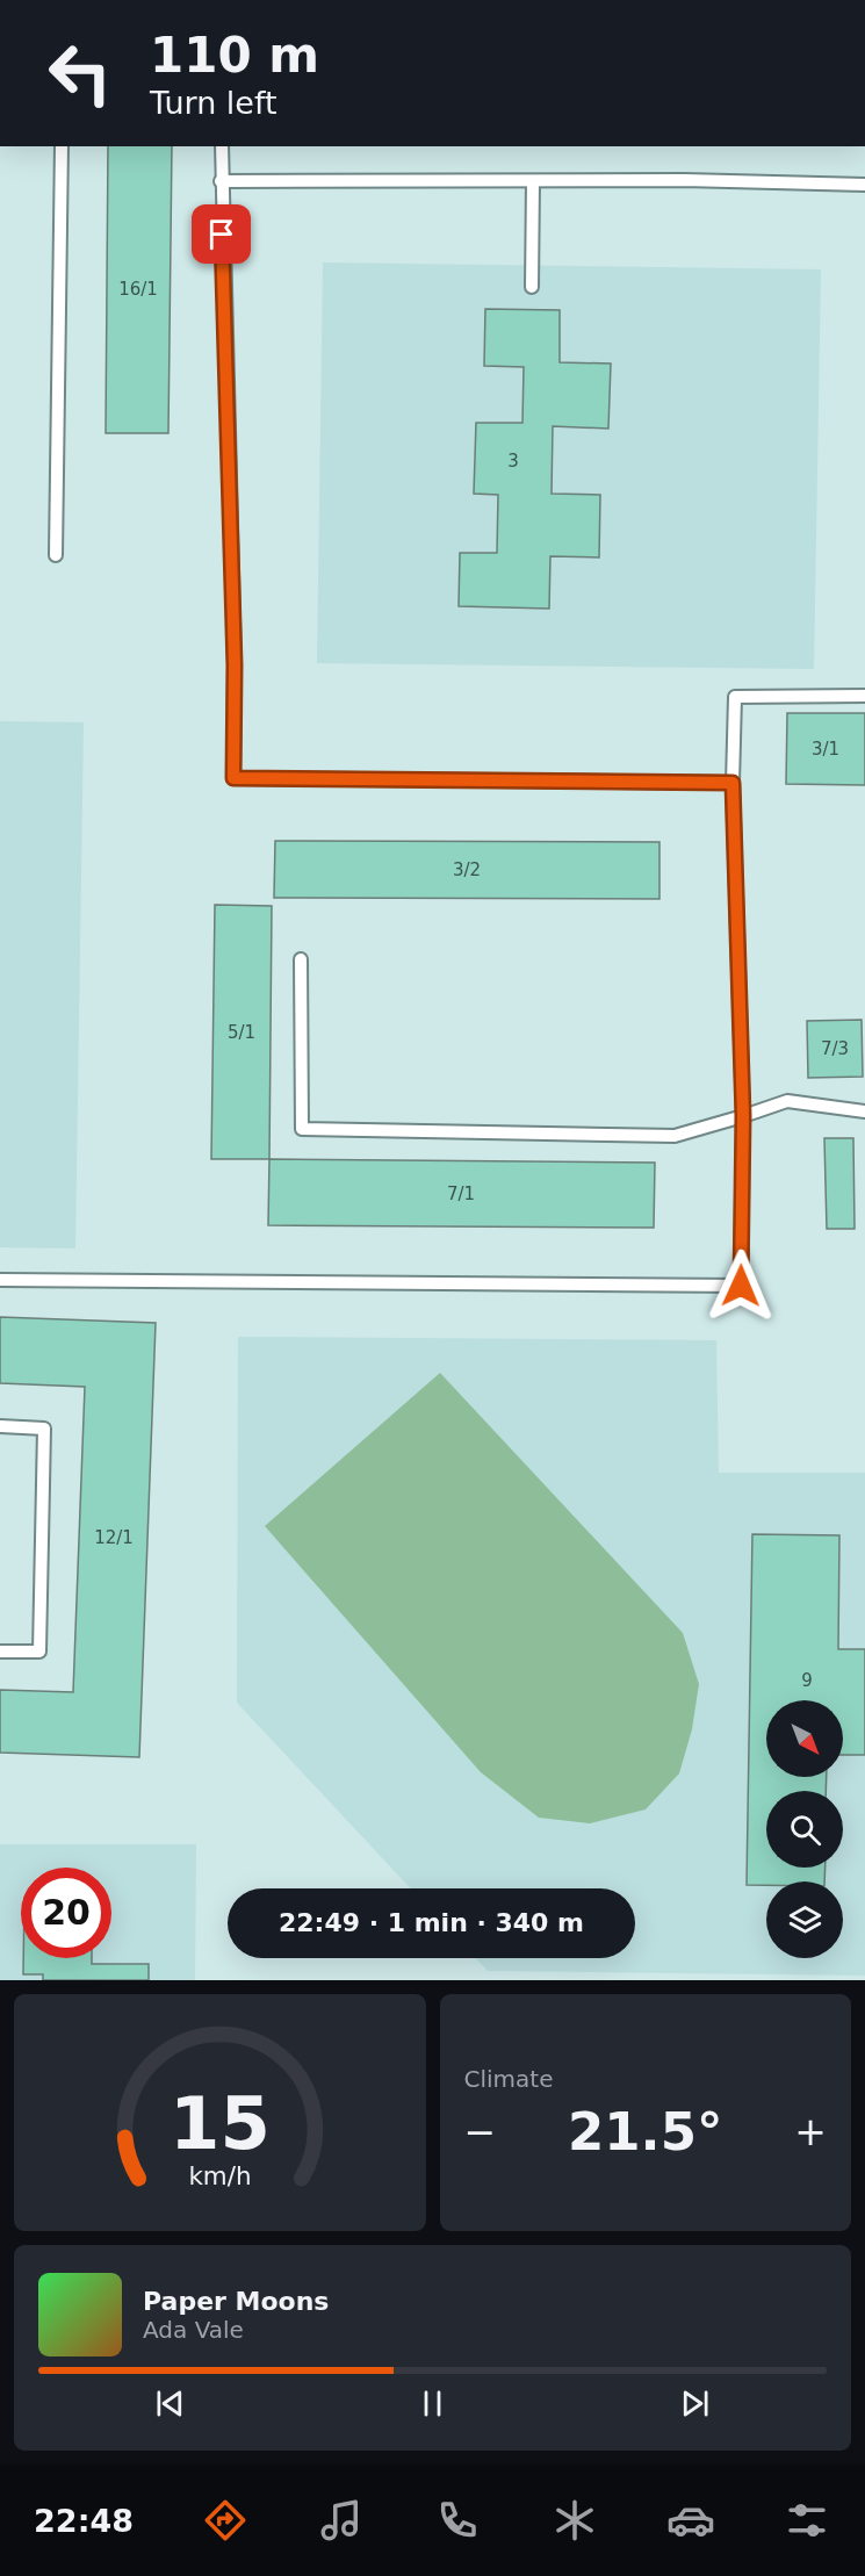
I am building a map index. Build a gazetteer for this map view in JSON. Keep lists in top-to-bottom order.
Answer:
{
  "house_numbers": [
    "16/1",
    "3",
    "3/1",
    "3/2",
    "5/1",
    "7/3",
    "7/1",
    "12/1",
    "9"
  ],
  "north": "bottom right",
  "page": {
    "turn": ["110 m", "Turn left"],
    "limit": "20",
    "trip": "22:49 · 1 min · 340 m",
    "tile": "Climate",
    "heat": ["−", "21.5°", "+"],
    "song": ["Paper Moons", "Ada Vale"],
    "tabs": "22:48",
    "gauge": ["15", "km/h"]
  }
}
